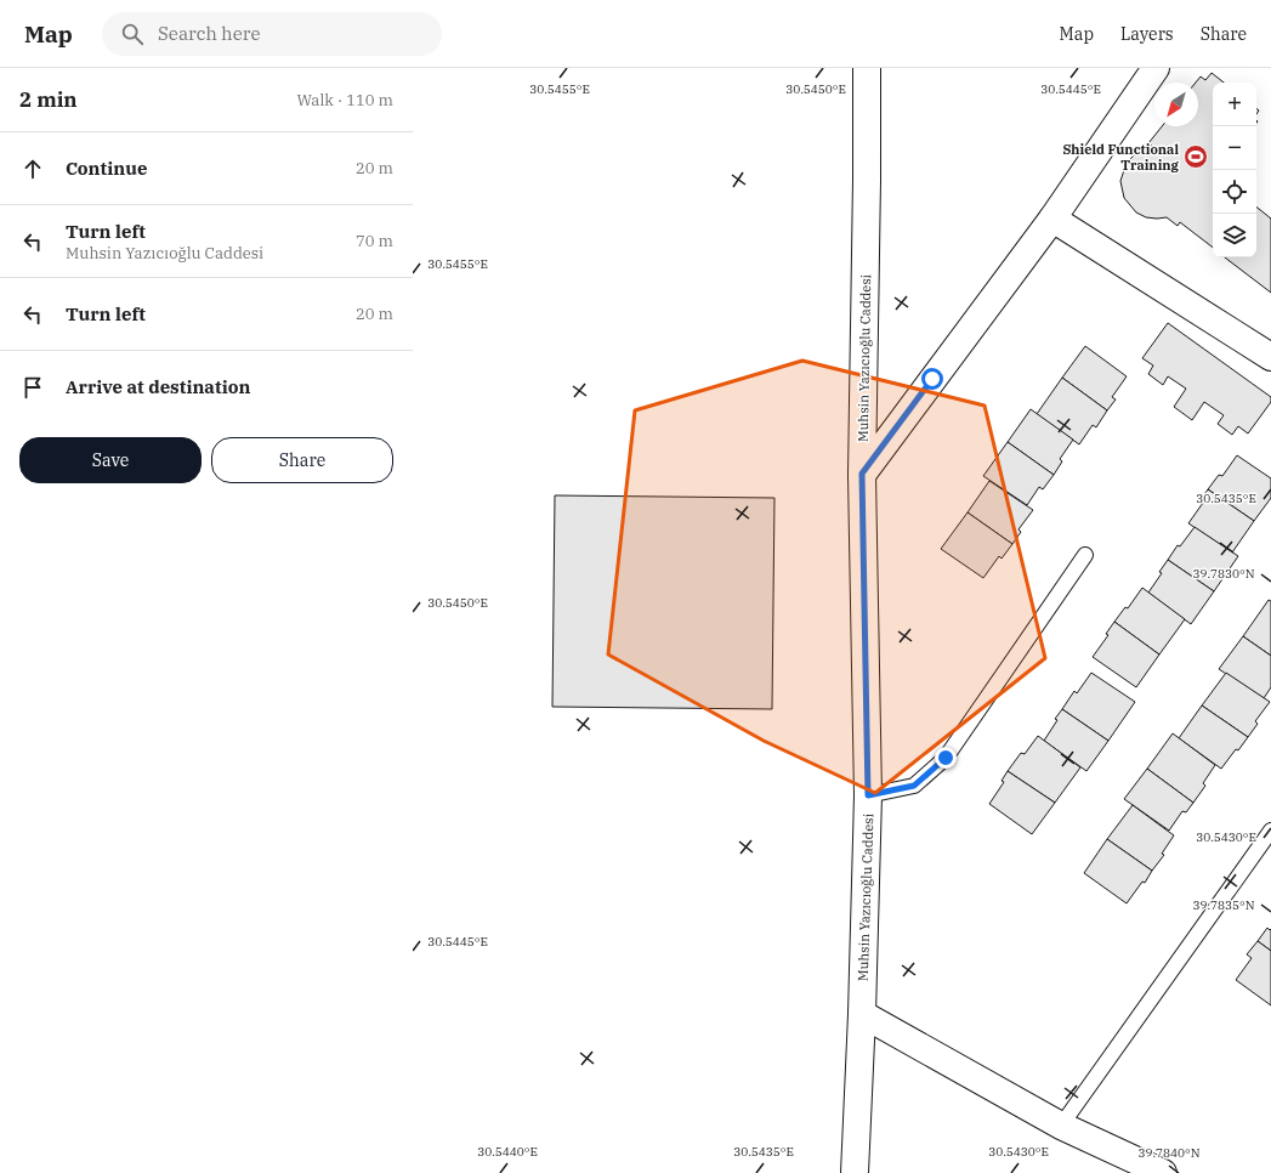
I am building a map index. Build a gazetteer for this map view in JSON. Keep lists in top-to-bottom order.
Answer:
{
  "streets": {
    "street": ["Muhsin Yazıcıoğlu Caddesi"]
  },
  "places": {
    "sports": ["Shield Functional Training"]
  },
  "north": "bottom left",
  "page": {
    "header": "Map",
    "search": "Search here",
    "nav": ["Map", "Layers", "Share"],
    "heading": ["2 min", "Walk · 110 m"],
    "map_buttons": ["+", "−"],
    "list": [
      ["Continue", "20 m"],
      ["Turn left", "Muhsin Yazıcıoğlu Caddesi", "70 m"],
      ["Turn left", "20 m"],
      "Arrive at destination"
    ],
    "buttons": ["Save", "Share"]
  },
  "coordinates": [
    "30.5455°E",
    "30.5450°E",
    "30.5445°E",
    "30.5435°E",
    "39.7830°N",
    "30.5430°E",
    "39.7835°N",
    "30.5440°E",
    "39.7840°N"
  ]
}
